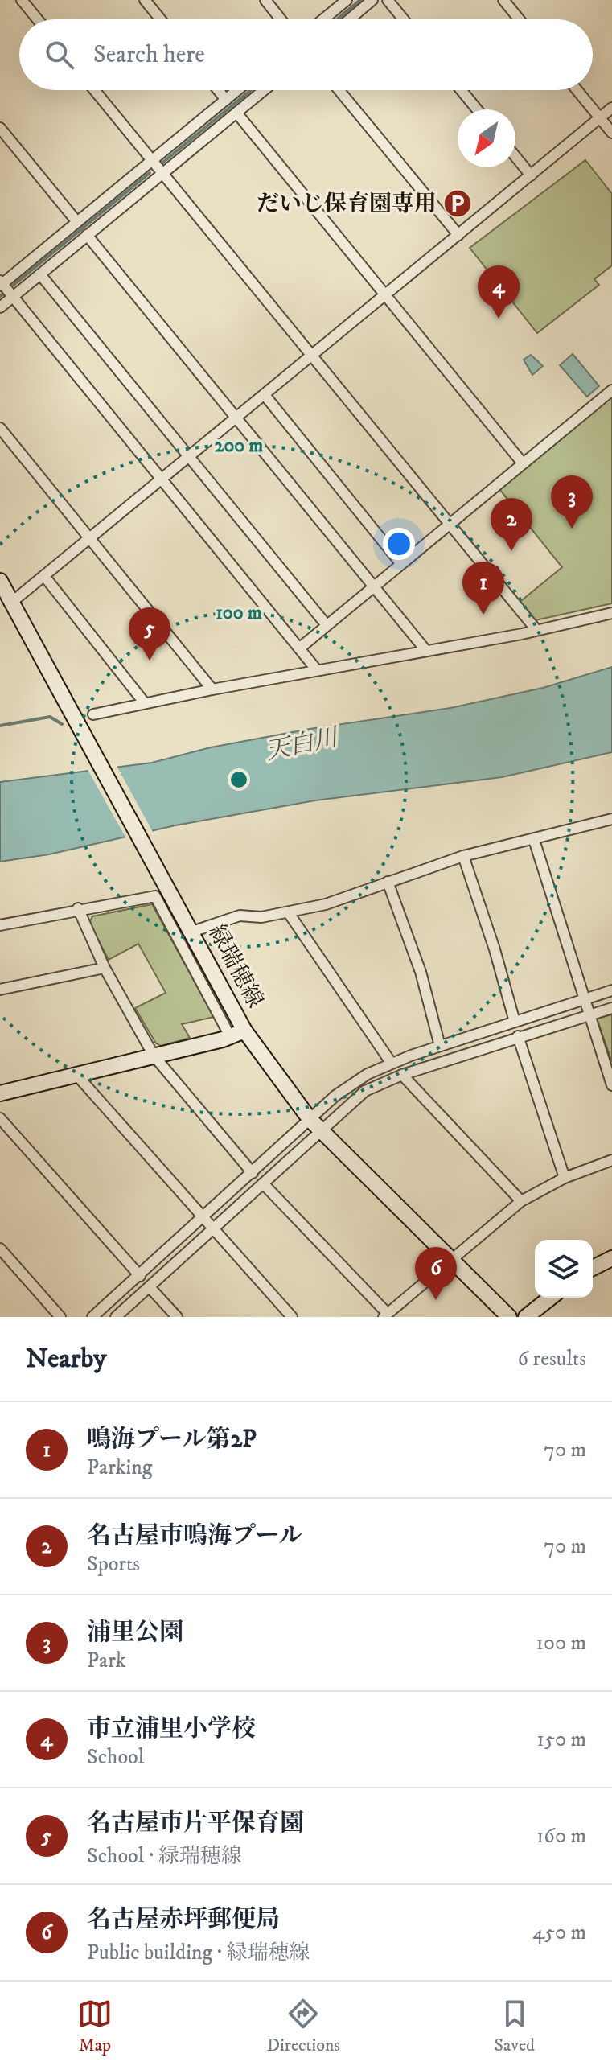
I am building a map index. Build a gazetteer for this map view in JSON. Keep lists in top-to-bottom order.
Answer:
{
  "streets": {
    "main road": ["緑瑞穂線"]
  },
  "water": ["天白川"],
  "places": {
    "parking": ["だいじ保育園専用"]
  },
  "north": "bottom left",
  "page": {
    "search": "Search here",
    "pins": [
      "4",
      "3",
      "2",
      "1",
      "5",
      "6"
    ],
    "heading": ["Nearby", "6 results"],
    "list": [
      {
        "mark": "1",
        "name": "鳴海プール第2P",
        "note": "Parking",
        "value": "70 m"
      },
      {
        "mark": "2",
        "name": "名古屋市鳴海プール",
        "note": "Sports",
        "value": "70 m"
      },
      {
        "mark": "3",
        "name": "浦里公園",
        "note": "Park",
        "value": "100 m"
      },
      {
        "mark": "4",
        "name": "市立浦里小学校",
        "note": "School",
        "value": "150 m"
      },
      {
        "mark": "5",
        "name": "名古屋市片平保育園",
        "note": "School · 緑瑞穂線",
        "value": "160 m"
      },
      {
        "mark": "6",
        "name": "名古屋赤坪郵便局",
        "note": "Public building · 緑瑞穂線",
        "value": "450 m"
      }
    ],
    "nav": ["Map", "Directions", "Saved"]
  },
  "rings": ["200 m", "100 m"]
}
